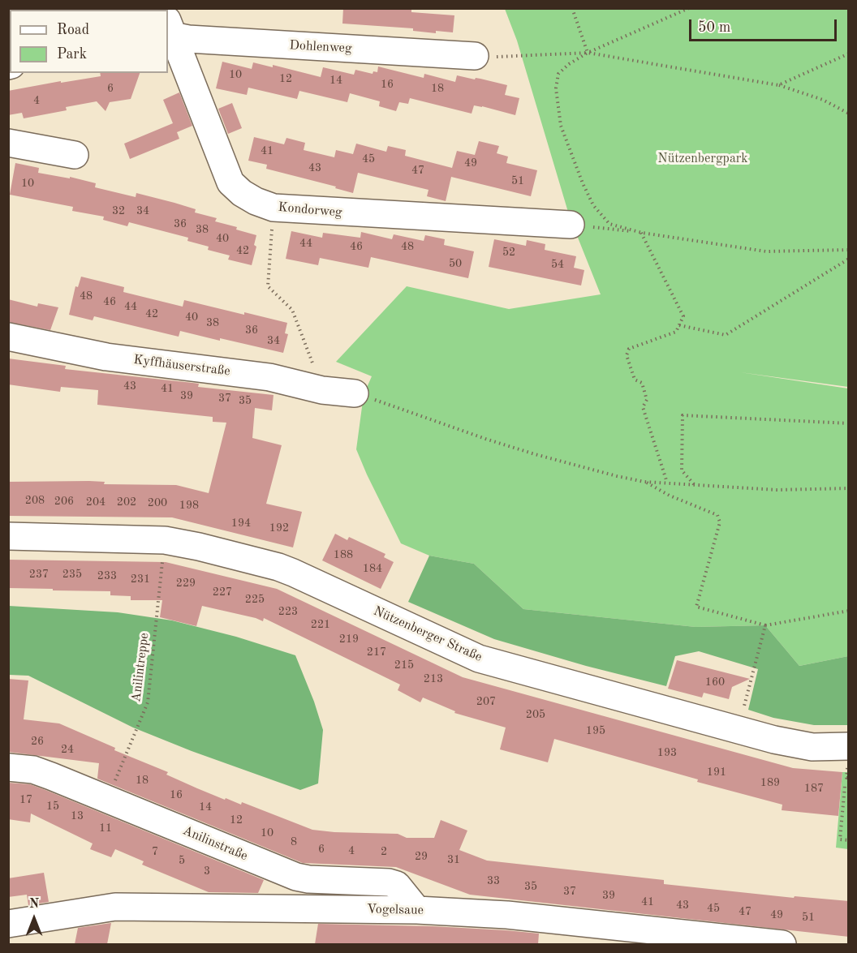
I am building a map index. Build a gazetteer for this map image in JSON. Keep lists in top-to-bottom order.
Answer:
{
  "streets": {
    "street": [
      "Dohlenweg",
      "Kondorweg",
      "Kyffhäuserstraße",
      "Nützenberger Straße",
      "Anilinstraße",
      "Vogelsaue"
    ],
    "path": ["Anilintreppe"]
  },
  "crossings": [
    ["Anilintreppe", "Anilinstraße"],
    ["Anilinstraße", "Vogelsaue"]
  ],
  "parks": ["Nützenbergpark"],
  "house_numbers": [
    "10",
    "12",
    "14",
    "16",
    "6",
    "18",
    "4",
    "41",
    "45",
    "49",
    "43",
    "47",
    "51",
    "10",
    "32",
    "34",
    "36",
    "38",
    "40",
    "44",
    "46",
    "48",
    "42",
    "52",
    "50",
    "54",
    "48",
    "46",
    "44",
    "42",
    "40",
    "38",
    "36",
    "34",
    "43",
    "41",
    "39",
    "37",
    "35",
    "208",
    "206",
    "204",
    "202",
    "200",
    "198",
    "194",
    "192",
    "188",
    "184",
    "237",
    "235",
    "233",
    "231",
    "229",
    "227",
    "225",
    "223",
    "221",
    "219",
    "217",
    "215",
    "213",
    "160",
    "207",
    "205",
    "195",
    "26",
    "24",
    "193",
    "191",
    "18",
    "189",
    "187",
    "16",
    "17",
    "15",
    "14",
    "13",
    "12",
    "11",
    "10",
    "8",
    "6",
    "4",
    "7",
    "2",
    "29",
    "31",
    "5",
    "3",
    "33",
    "35",
    "37",
    "39",
    "41",
    "43",
    "45",
    "47",
    "49",
    "51"
  ],
  "legend": ["Road", "Park"],
  "scale_bar": "50 m",
  "north": "top"
}
